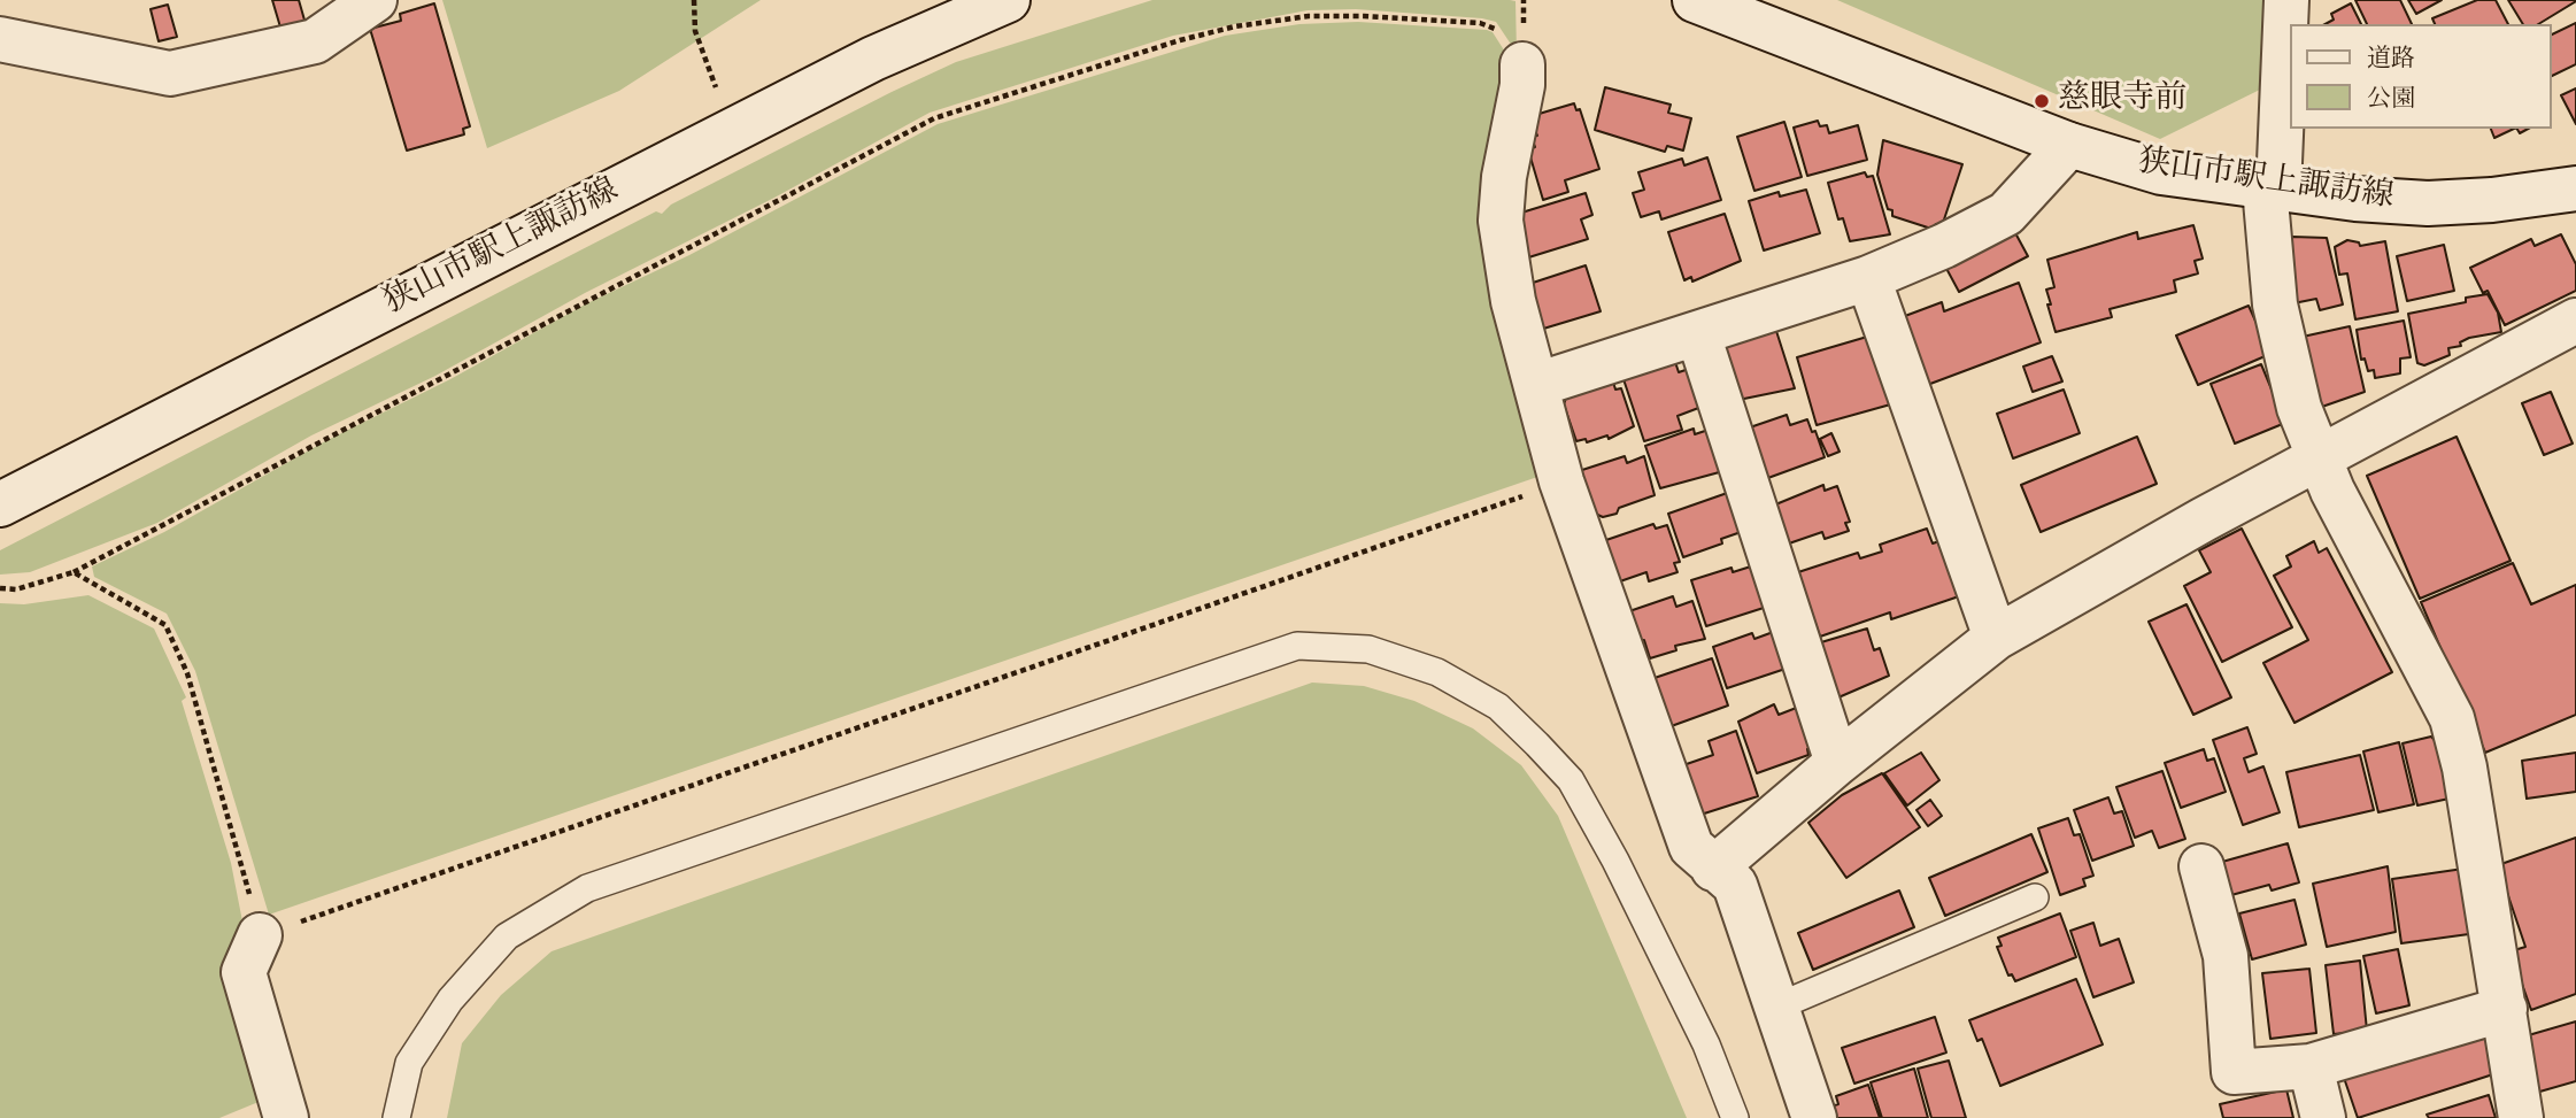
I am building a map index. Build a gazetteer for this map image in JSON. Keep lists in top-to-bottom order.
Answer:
{
  "streets": {
    "street": ["狭山市駅上諏訪線"]
  },
  "places": ["慈眼寺前"],
  "legend": ["道路", "公園"]
}
